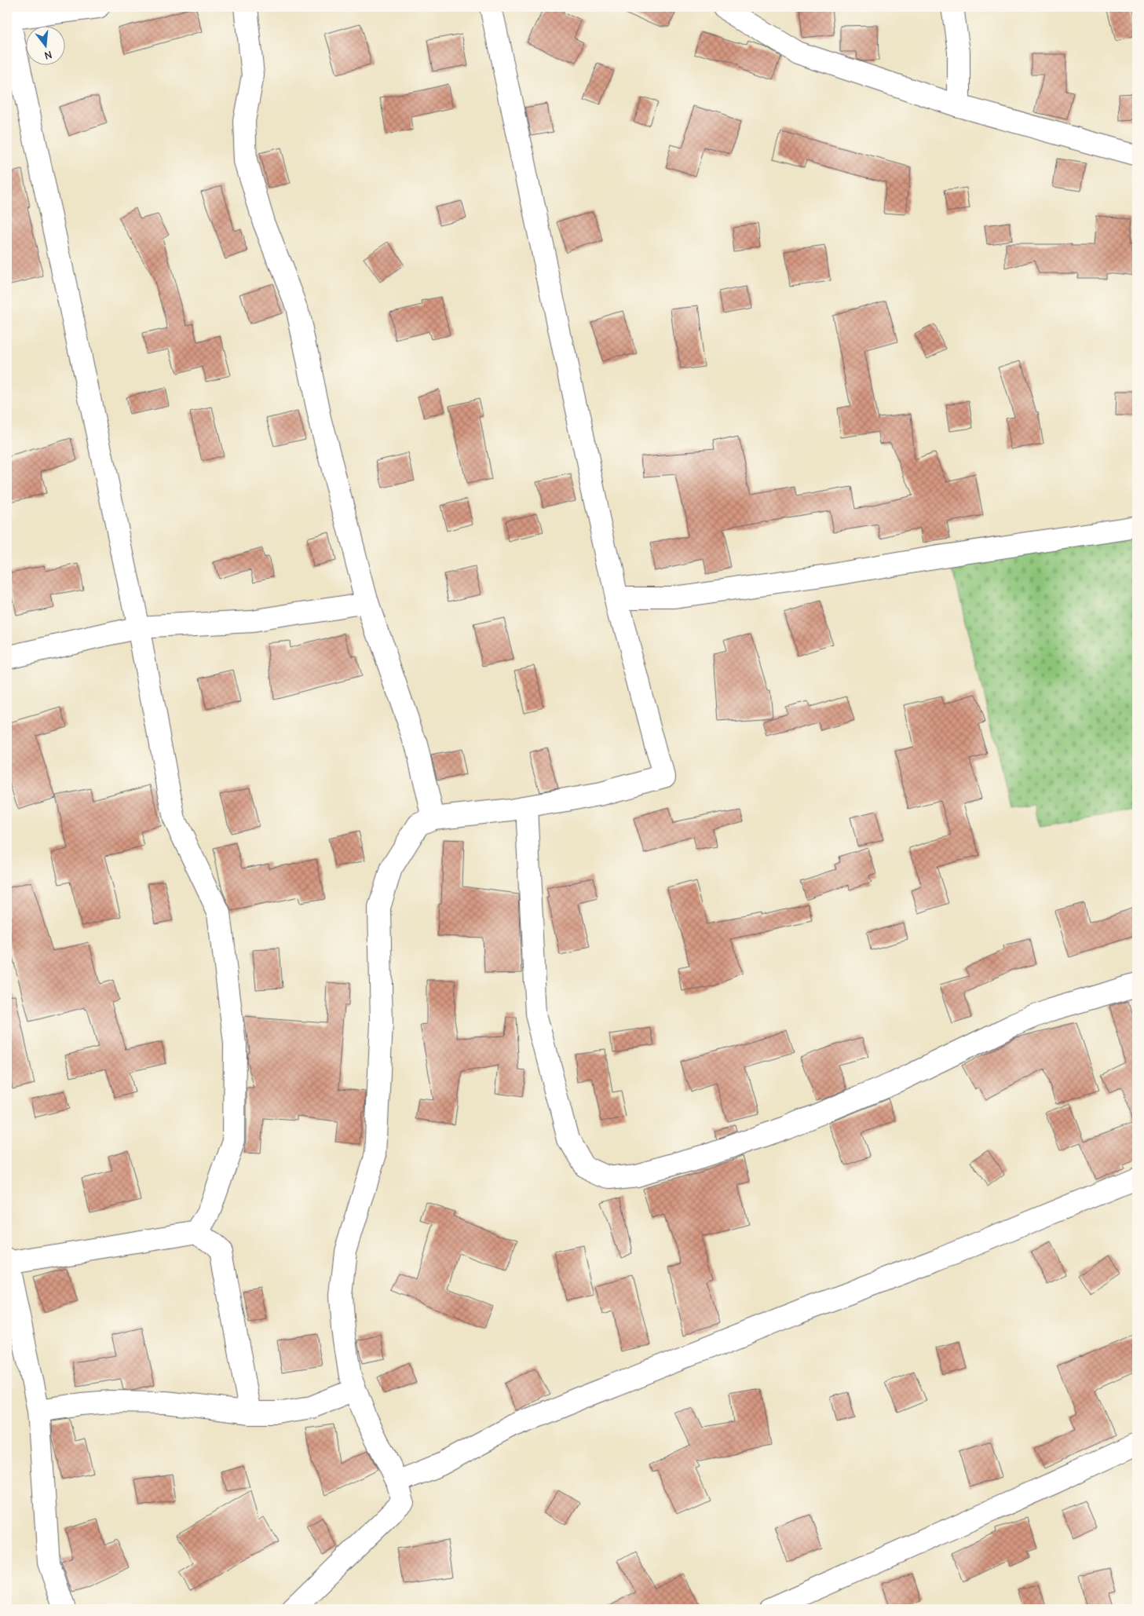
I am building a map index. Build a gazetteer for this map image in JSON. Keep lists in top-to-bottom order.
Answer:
{
  "north": "bottom"
}
